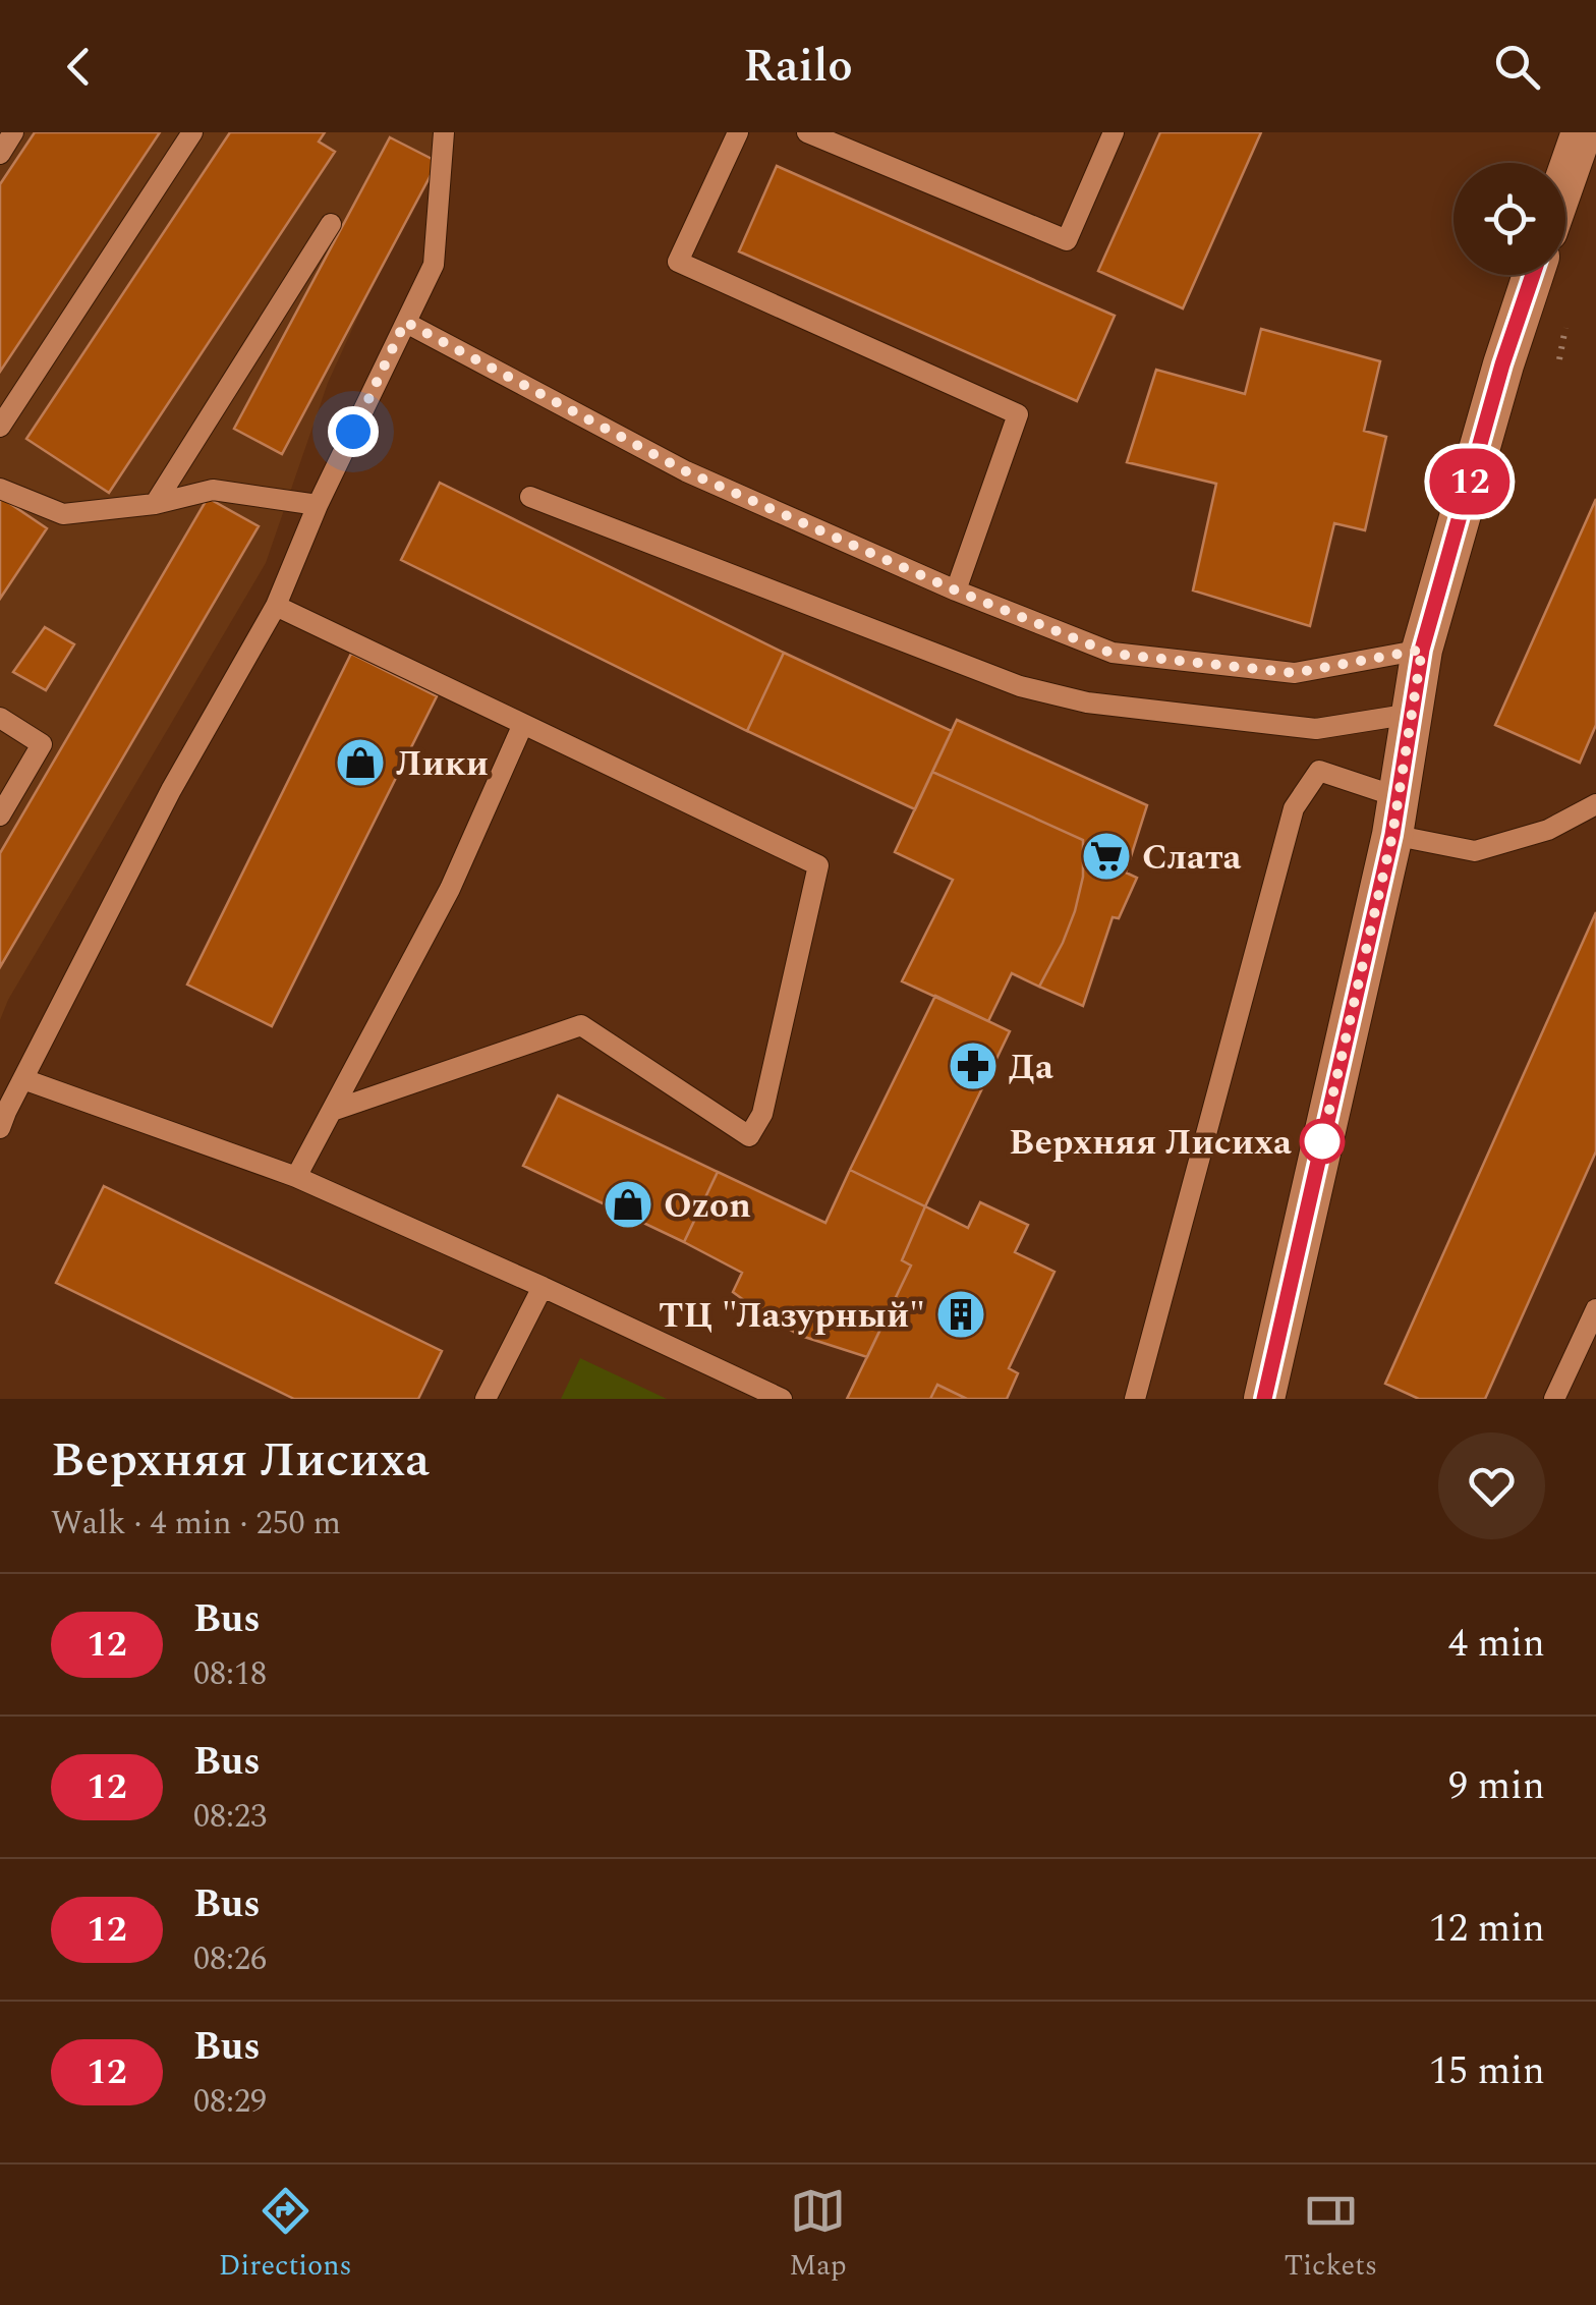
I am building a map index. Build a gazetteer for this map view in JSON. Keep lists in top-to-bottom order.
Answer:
{
  "places": {
    "shop": ["Лики", "Ozon"],
    "supermarket": ["Слата"],
    "pharmacy": ["Да"],
    "other": ["Верхняя Лисиха"],
    "building": ["ТЦ \"Лазурный\""]
  },
  "lines": ["bus line 12"],
  "page": {
    "header": "Railo",
    "on_map": "12",
    "heading": ["Верхняя Лисиха", "Walk · 4 min · 250 m"],
    "list": [
      {
        "mark": "12",
        "name": "Bus",
        "note": "08:18",
        "value": "4 min"
      },
      {
        "mark": "12",
        "name": "Bus",
        "note": "08:23",
        "value": "9 min"
      },
      {
        "mark": "12",
        "name": "Bus",
        "note": "08:26",
        "value": "12 min"
      },
      {
        "mark": "12",
        "name": "Bus",
        "note": "08:29",
        "value": "15 min"
      }
    ],
    "tabs": ["Directions", "Map", "Tickets"]
  }
}
